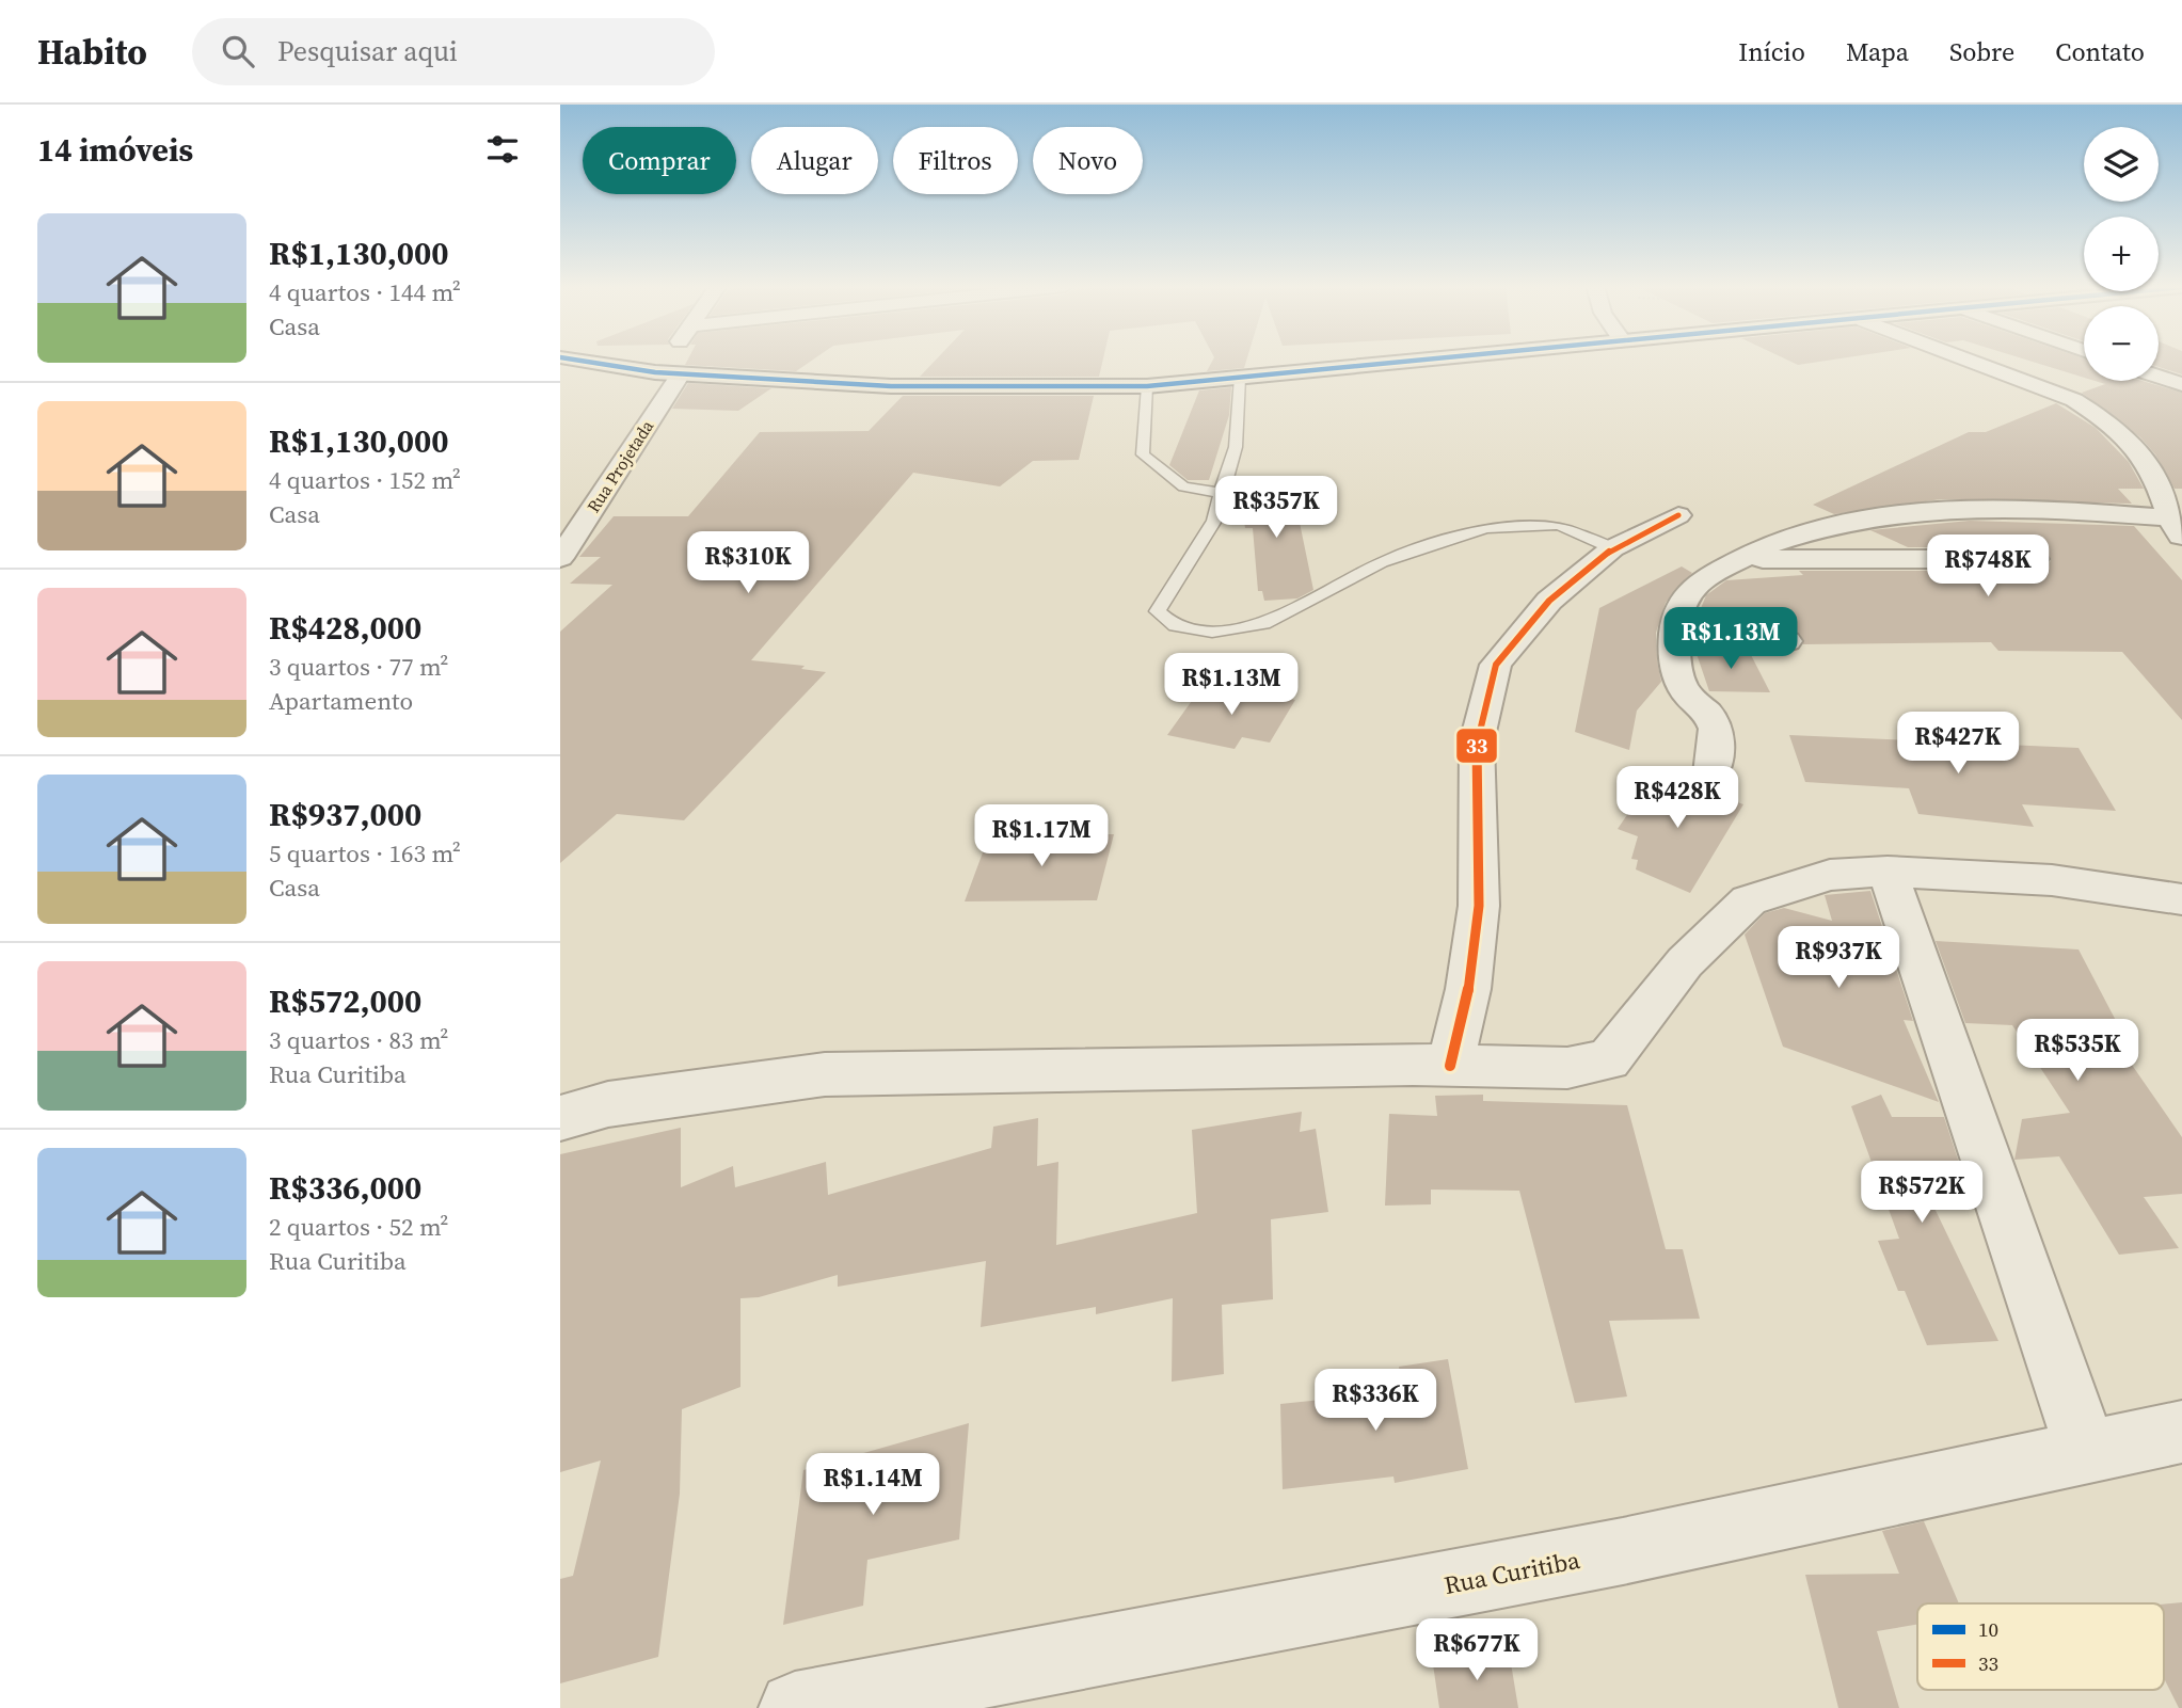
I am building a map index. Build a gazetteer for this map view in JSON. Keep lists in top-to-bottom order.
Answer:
{
  "streets": {
    "street": ["Rua Projetada", "Rua Curitiba"]
  },
  "lines": ["transit line 10", "transit line 33"],
  "legend": ["10", "33"],
  "page": {
    "header": "Habito",
    "search": "Pesquisar aqui",
    "nav": [
      "Início",
      "Mapa",
      "Sobre",
      "Contato"
    ],
    "heading": "14 imóveis",
    "map_buttons": ["+", "−"],
    "chip": [
      "Comprar",
      "Alugar",
      "Filtros",
      "Novo"
    ],
    "list": [
      {
        "name": "R$1,130,000",
        "note": "4 quartos · 144 m² · Casa"
      },
      {
        "name": "R$1,130,000",
        "note": "4 quartos · 152 m² · Casa"
      },
      {
        "name": "R$428,000",
        "note": "3 quartos · 77 m² · Apartamento"
      },
      {
        "name": "R$937,000",
        "note": "5 quartos · 163 m² · Casa"
      },
      {
        "name": "R$572,000",
        "note": "3 quartos · 83 m² · Rua Curitiba"
      },
      {
        "name": "R$336,000",
        "note": "2 quartos · 52 m² · Rua Curitiba"
      }
    ],
    "price": [
      "R$357K",
      "R$310K",
      "R$748K",
      "R$1.13M",
      "R$1.13M",
      "R$427K",
      "R$428K",
      "R$1.17M",
      "R$937K",
      "R$535K",
      "R$572K",
      "R$336K",
      "R$1.14M",
      "R$677K"
    ]
  }
}
